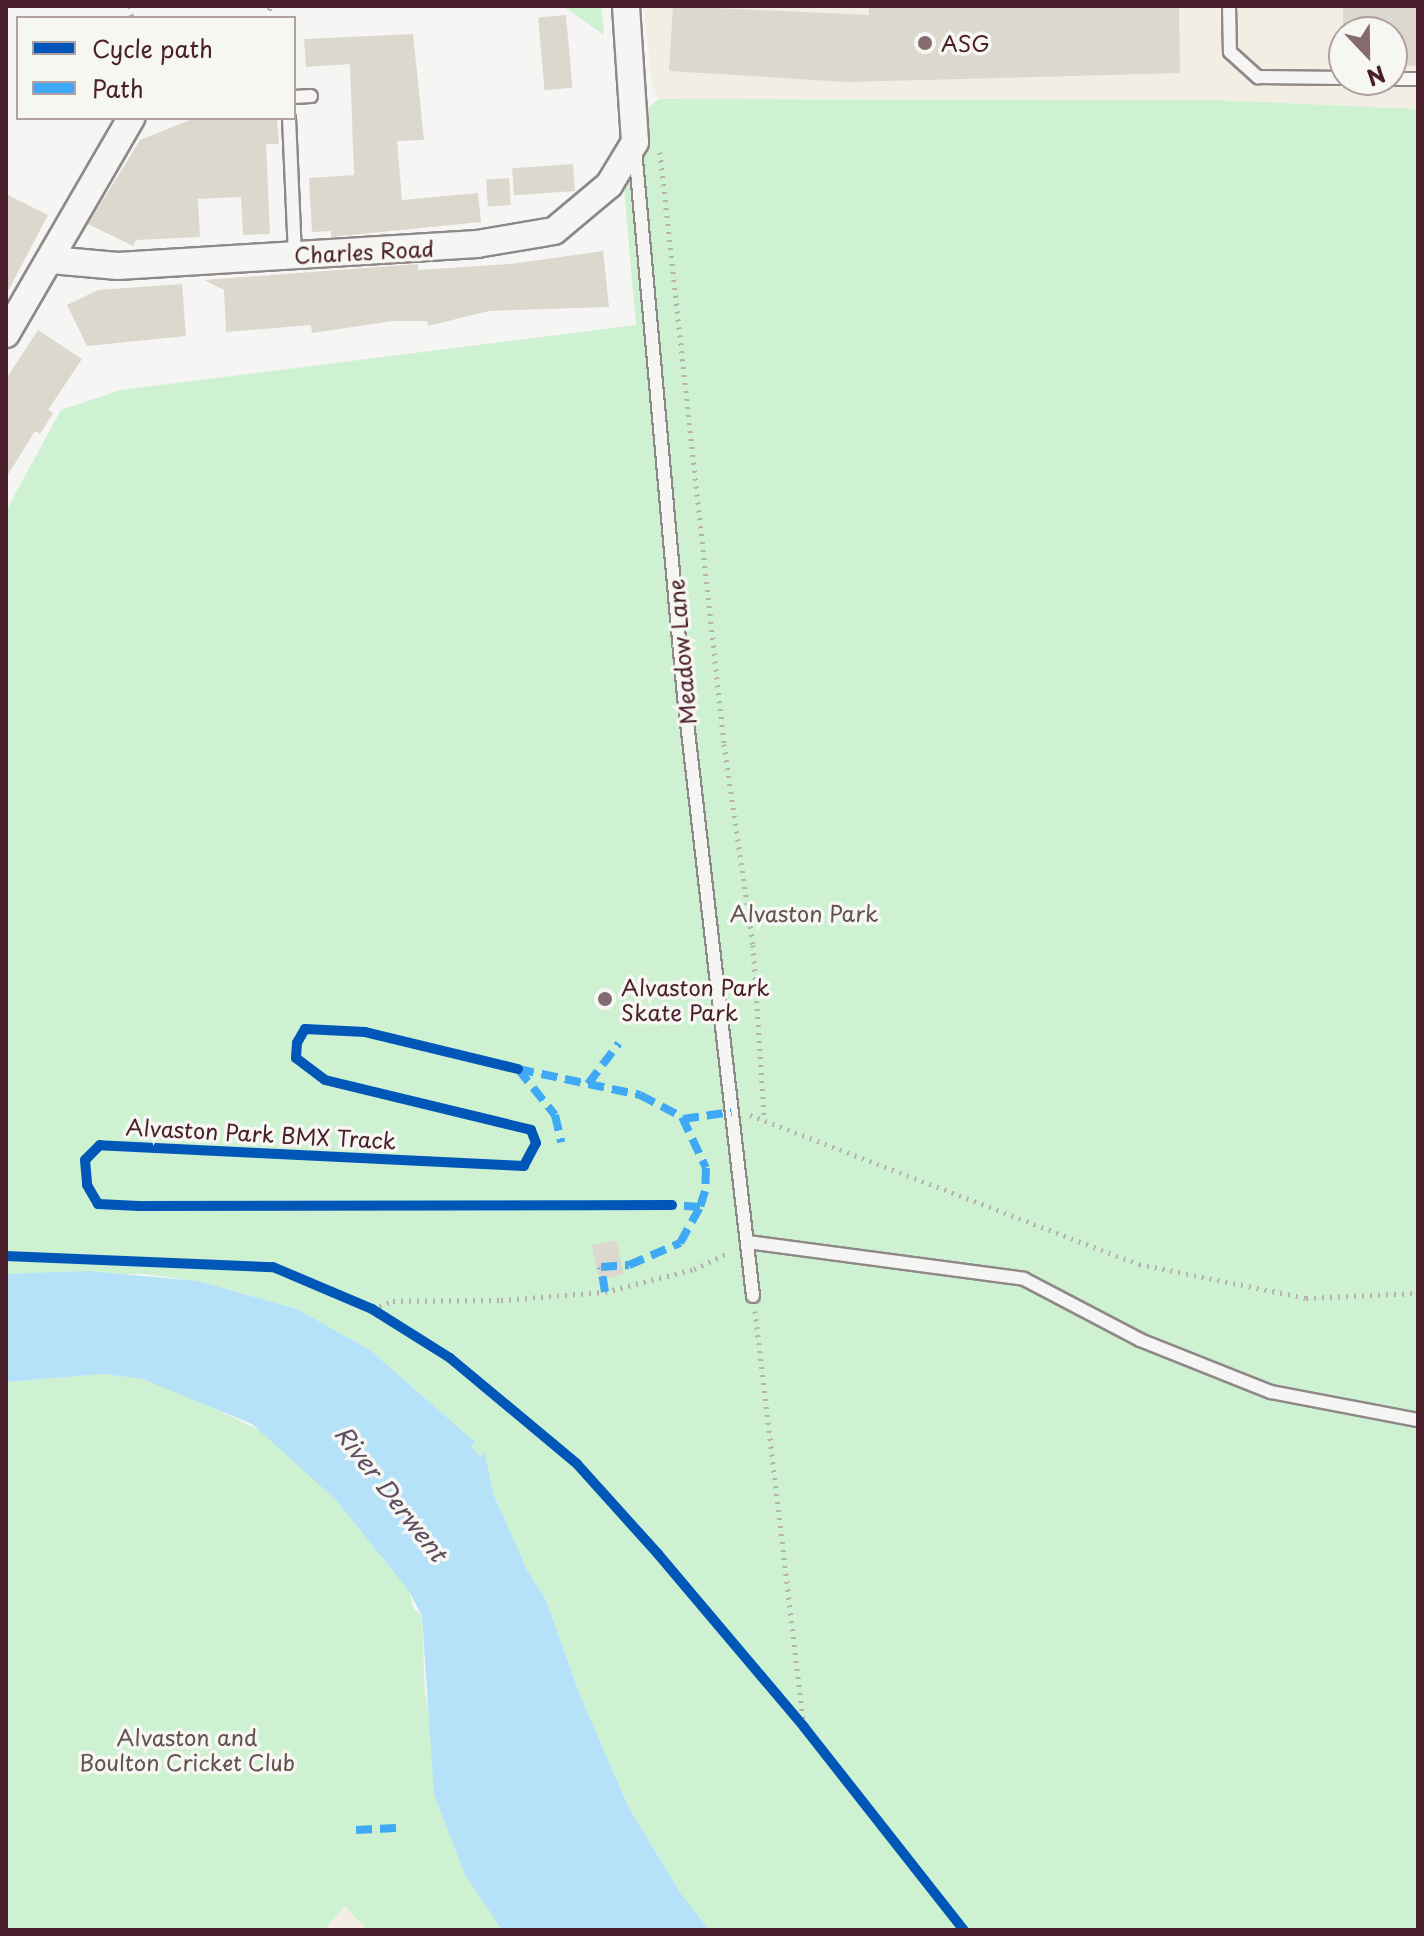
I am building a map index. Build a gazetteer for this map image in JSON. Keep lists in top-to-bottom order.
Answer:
{
  "streets": {
    "street": ["Charles Road", "Meadow Lane"],
    "cycle path": ["Alvaston Park BMX Track"]
  },
  "crossings": [
    ["Charles Road", "Meadow Lane"]
  ],
  "water": ["River Derwent"],
  "parks": ["Alvaston Park", "Alvaston and Boulton Cricket Club"],
  "places": ["ASG", "Alvaston Park Skate Park"],
  "legend": ["Cycle path", "Path"],
  "north": "bottom"
}
